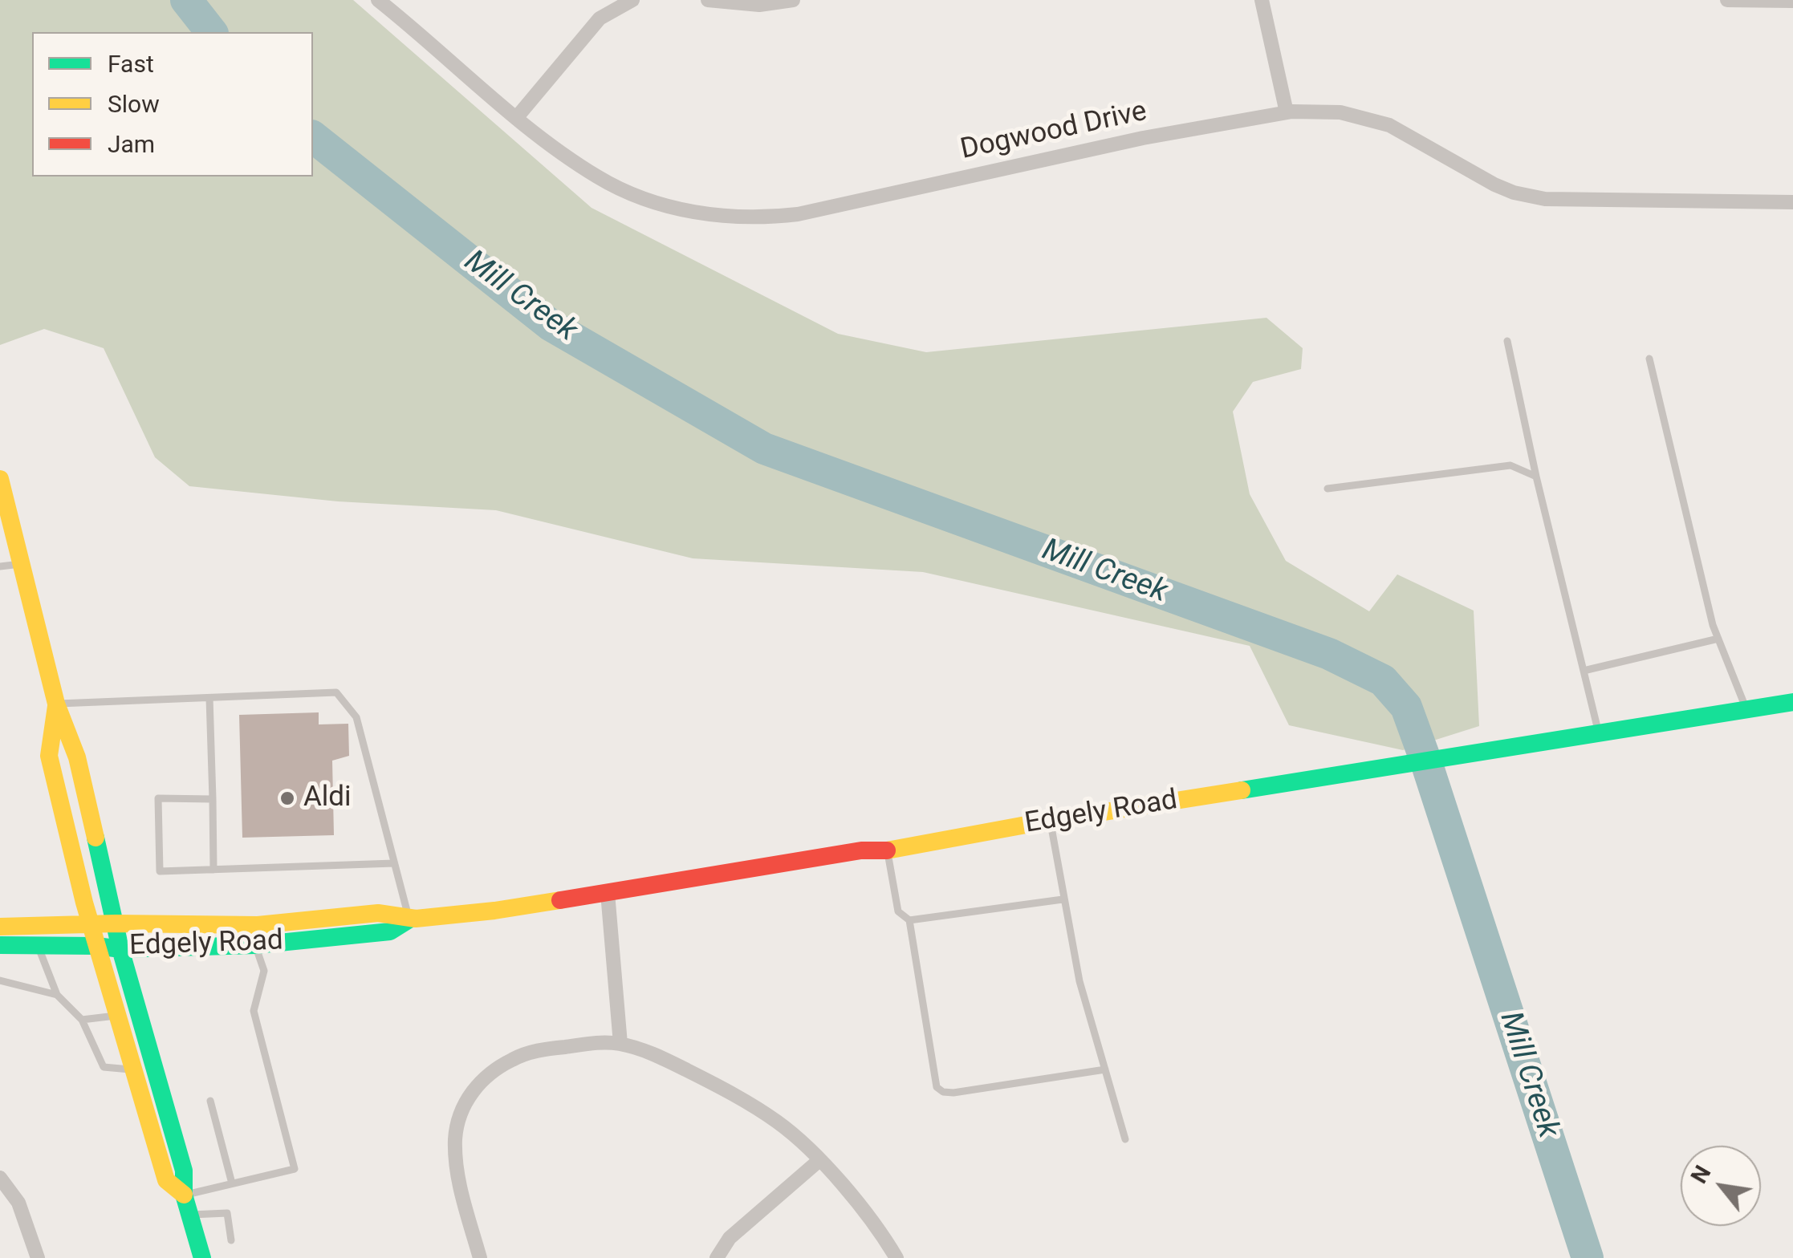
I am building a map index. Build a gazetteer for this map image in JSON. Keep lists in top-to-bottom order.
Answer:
{
  "streets": {
    "main road": ["Edgely Road"],
    "street": ["Dogwood Drive"]
  },
  "water": ["Mill Creek"],
  "places": ["Aldi"],
  "legend": ["Fast", "Slow", "Jam"],
  "north": "top left"
}
